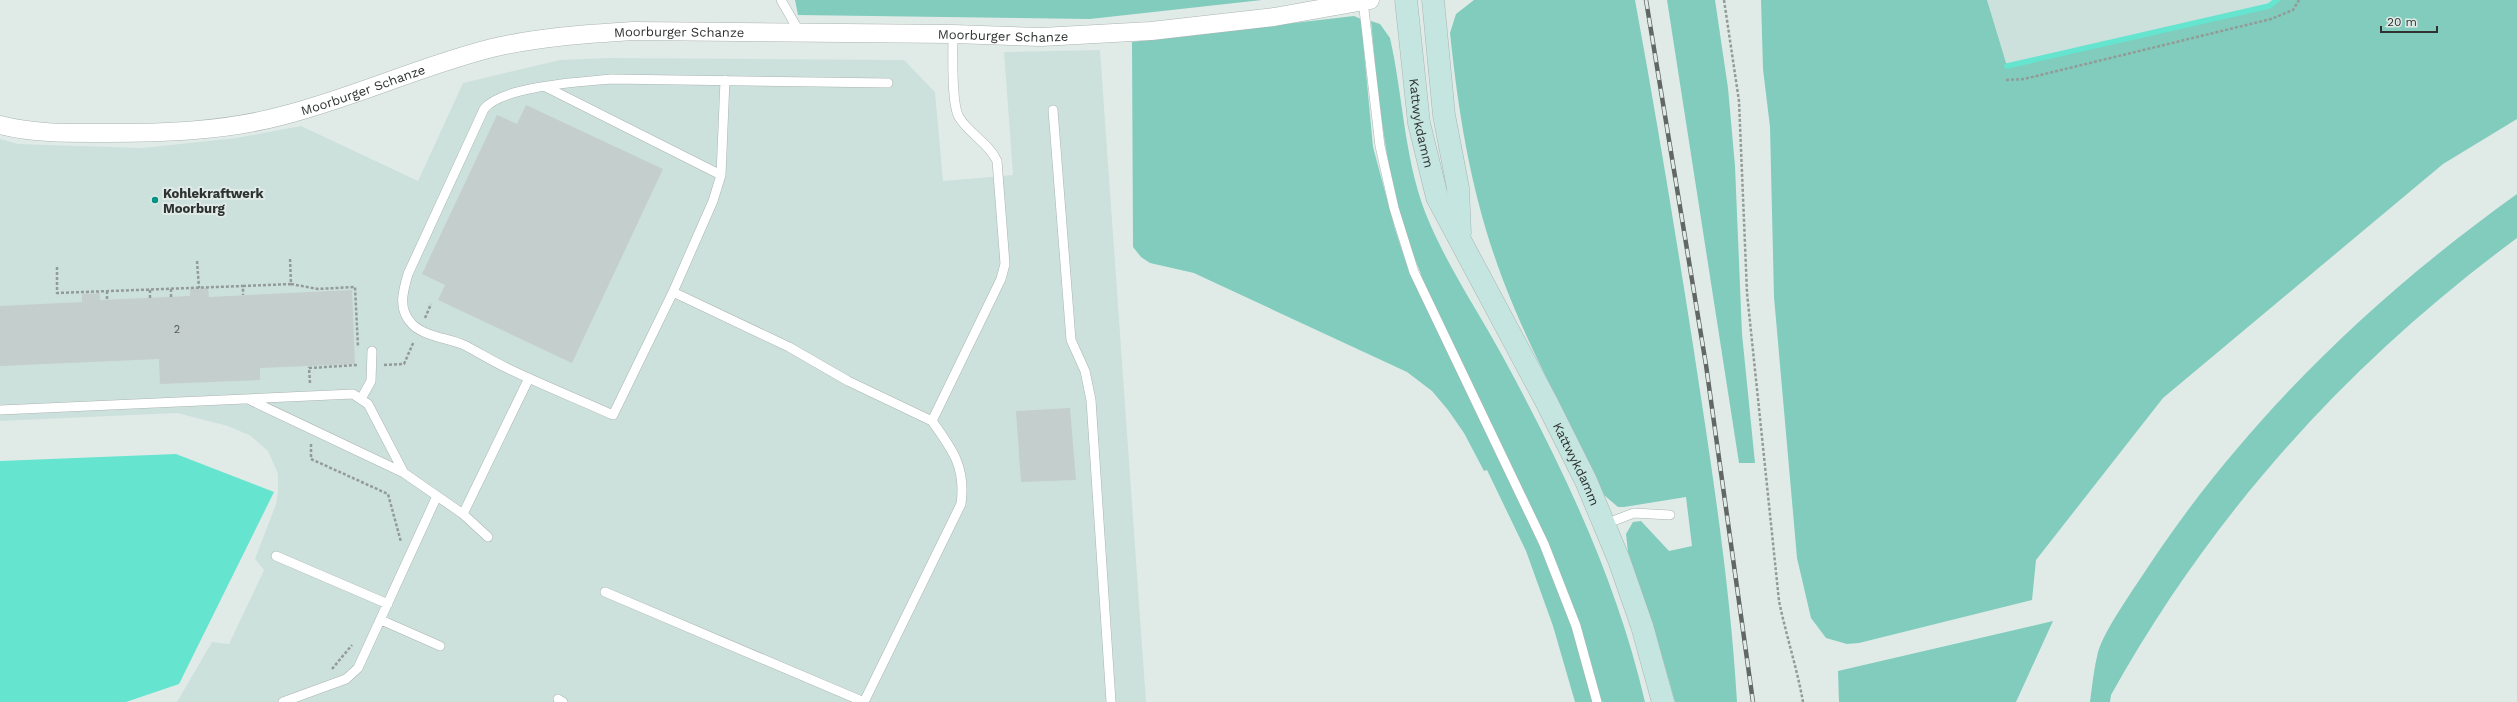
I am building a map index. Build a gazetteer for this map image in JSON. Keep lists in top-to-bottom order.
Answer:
{
  "streets": {
    "main road": ["Kattwykdamm"],
    "street": ["Moorburger Schanze"]
  },
  "places": ["Kohlekraftwerk Moorburg"],
  "house_numbers": ["2"],
  "scale_bar": "20 m"
}
